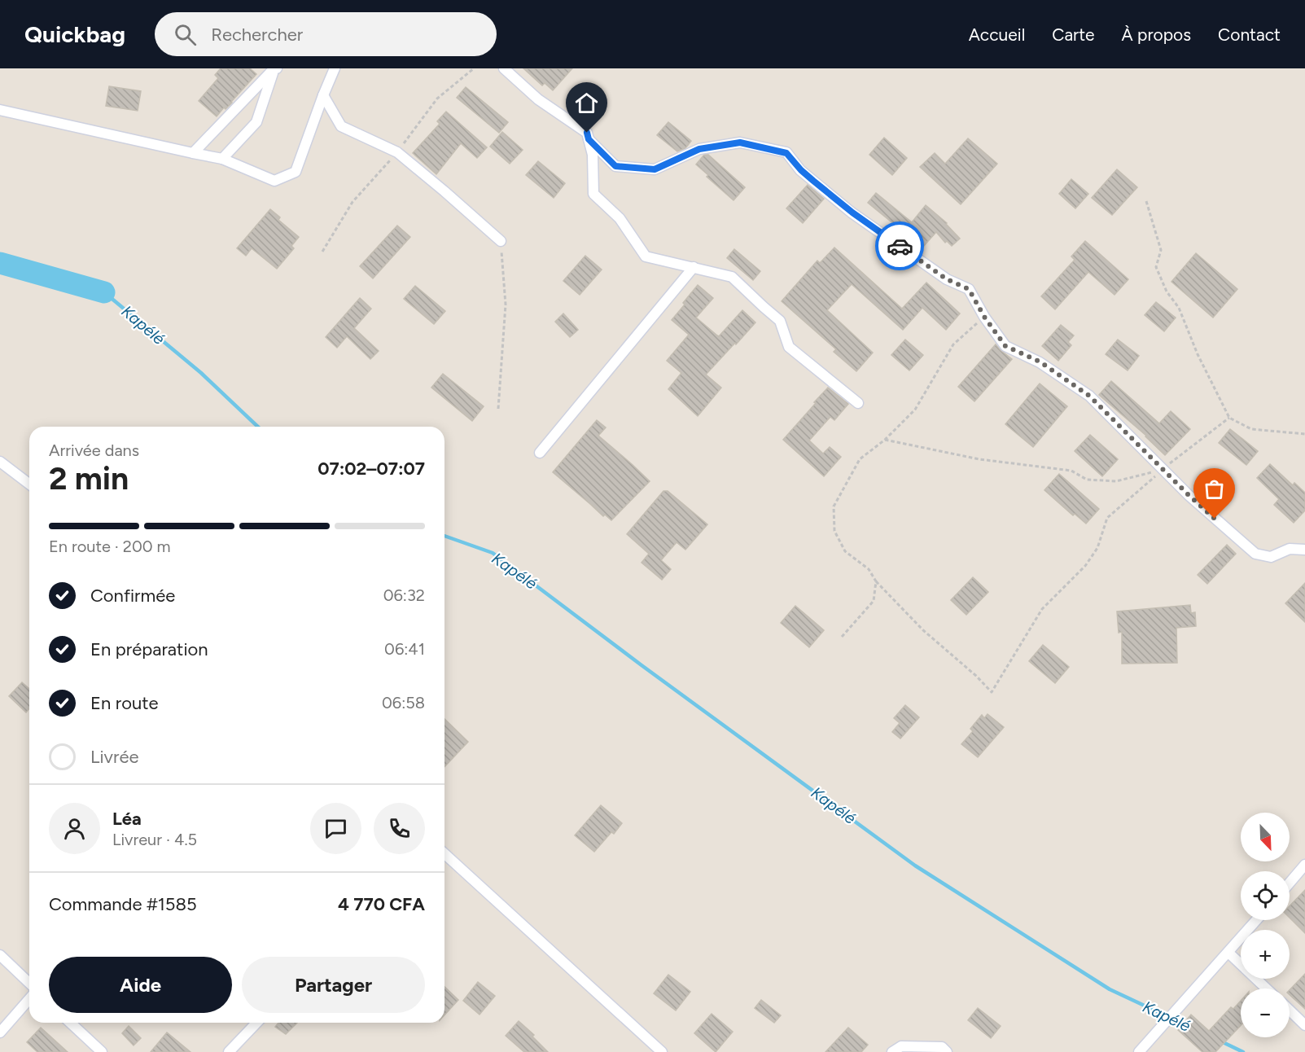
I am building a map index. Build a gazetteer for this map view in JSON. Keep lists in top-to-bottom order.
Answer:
{
  "water": ["Kapélé"],
  "north": "bottom right",
  "page": {
    "header": "Quickbag",
    "search": "Rechercher",
    "nav": [
      "Accueil",
      "Carte",
      "À propos",
      "Contact"
    ],
    "heading": ["2 min", "Arrivée dans", "07:02–07:07"],
    "panel": [
      "Léa",
      "Livreur · 4.5",
      "Commande #1585",
      "4 770 CFA"
    ],
    "bar": "En route · 200 m",
    "list": [
      ["Confirmée", "06:32"],
      ["En préparation", "06:41"],
      ["En route", "06:58"],
      "Livrée"
    ],
    "map_buttons": ["+", "−"],
    "buttons": ["Aide", "Partager"]
  }
}
